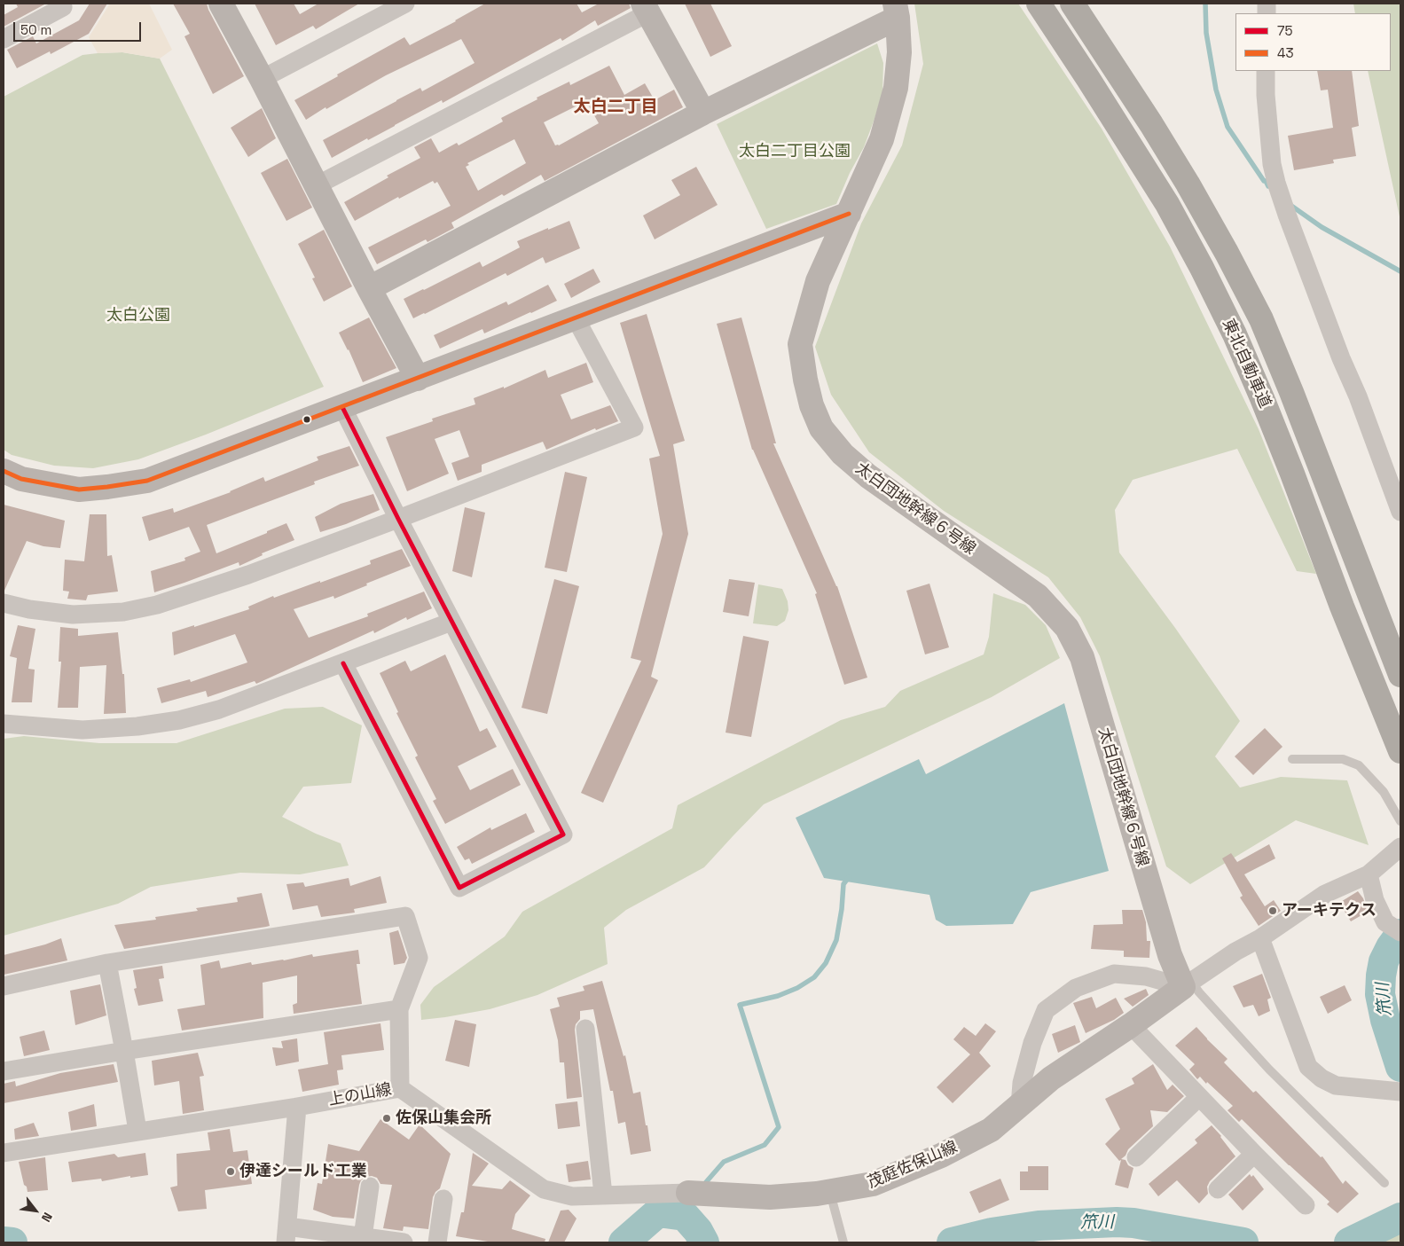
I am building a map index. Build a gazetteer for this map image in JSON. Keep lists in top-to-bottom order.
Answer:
{
  "streets": {
    "highway": ["東北自動車道"],
    "street": ["太白団地幹線６号線", "上の山線", "茂庭佐保山線"]
  },
  "crossings": [
    ["太白団地幹線６号線", "茂庭佐保山線"],
    ["上の山線", "茂庭佐保山線"]
  ],
  "districts": ["太白二丁目"],
  "water": ["笊川"],
  "parks": ["太白二丁目公園", "太白公園"],
  "places": ["アーキテクス", "佐保山集会所", "伊達シールド工業"],
  "lines": ["transit line 43", "transit line 75"],
  "legend": ["75", "43"],
  "scale_bar": "50 m",
  "north": "bottom right"
}
